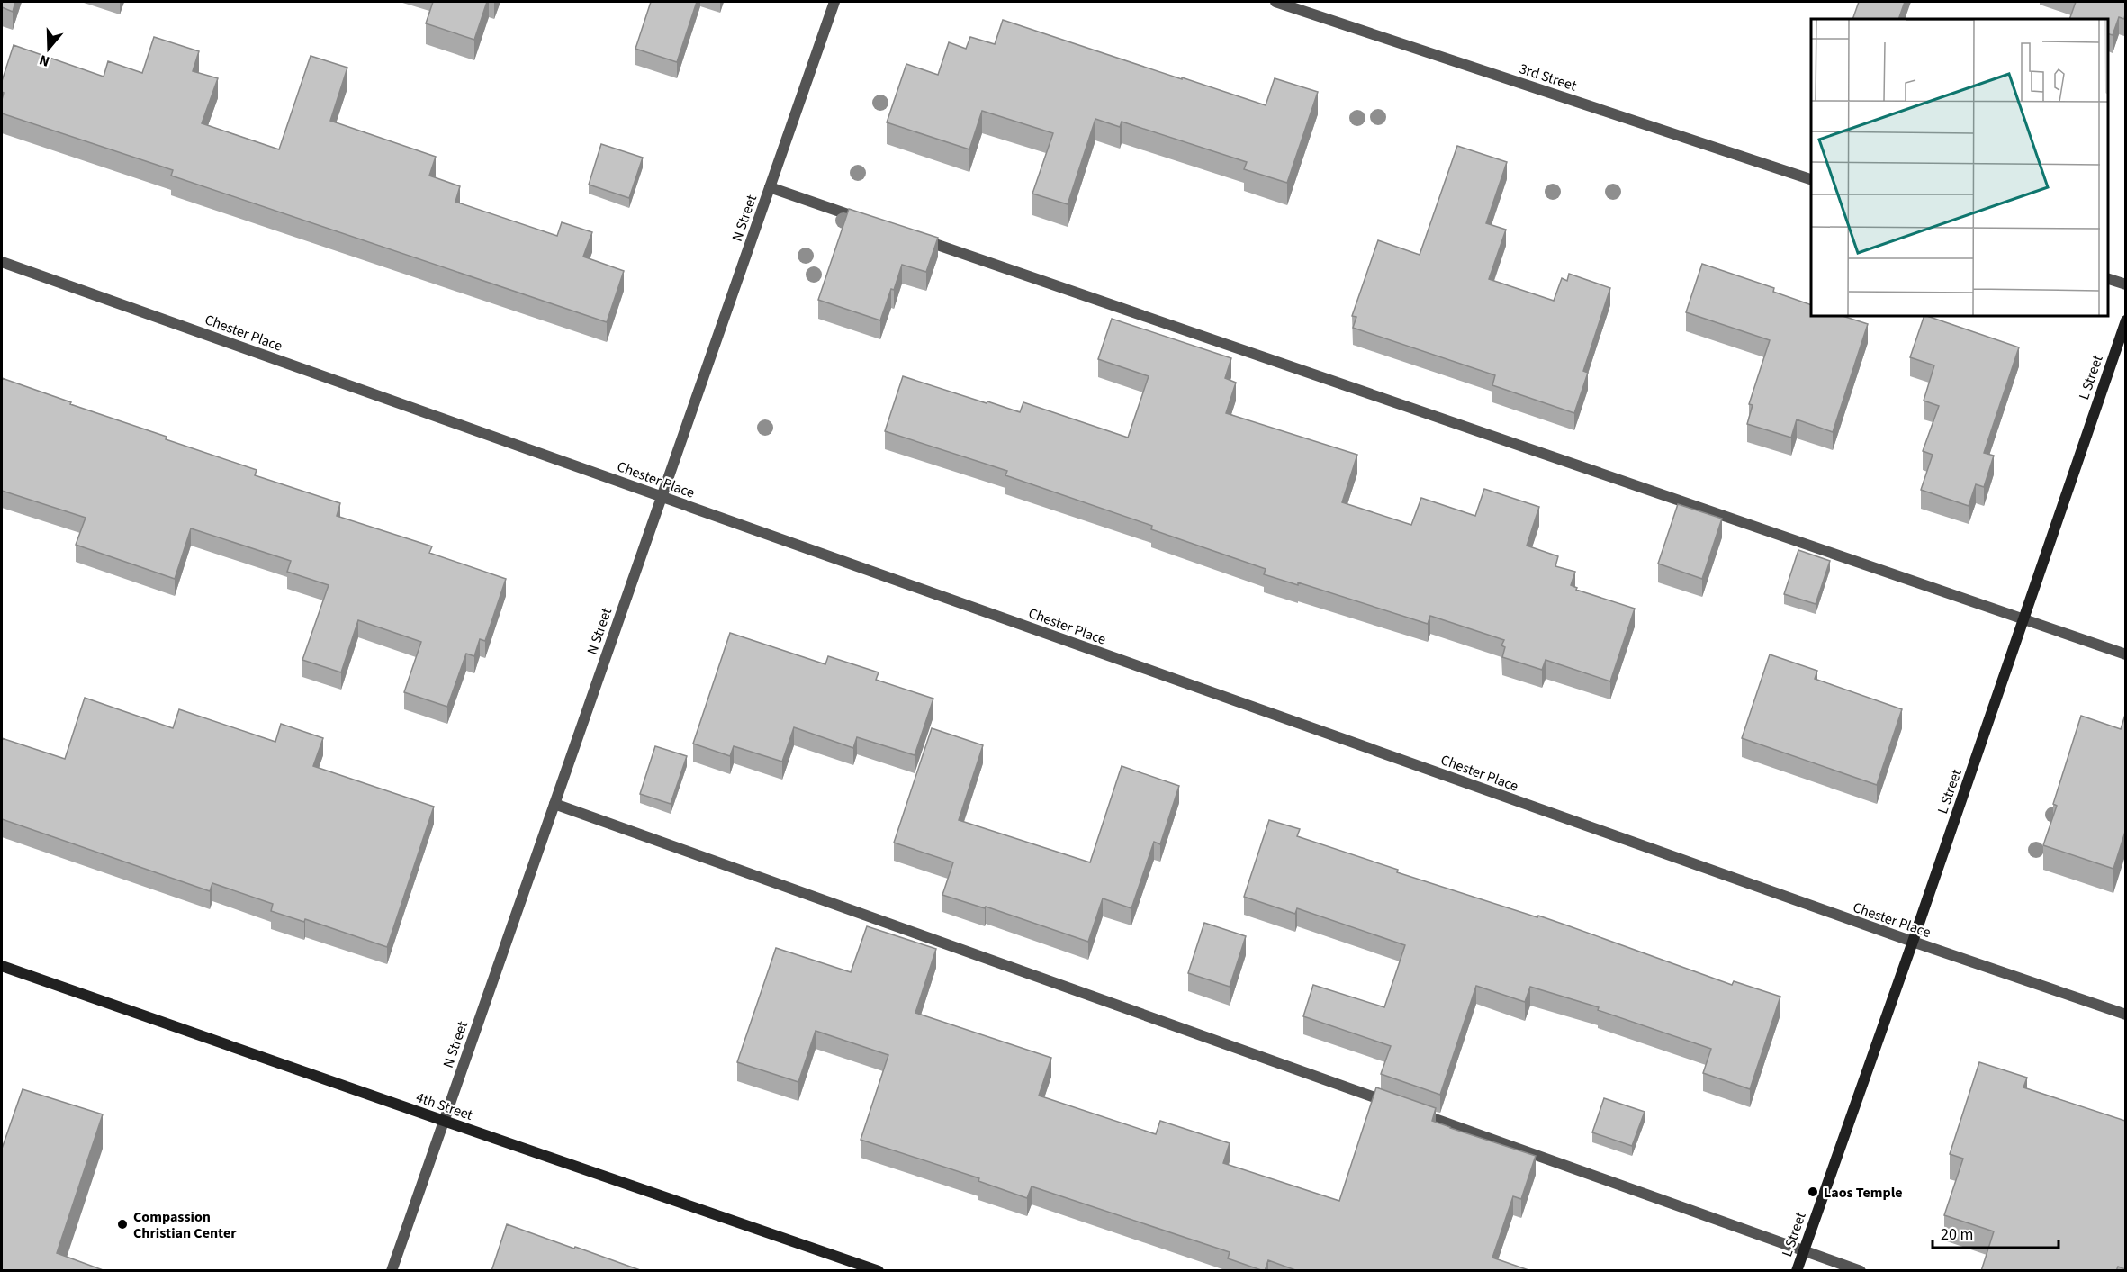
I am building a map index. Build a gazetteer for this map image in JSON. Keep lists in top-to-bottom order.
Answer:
{
  "streets": {
    "street": [
      "3rd Street",
      "N Street",
      "Chester Place",
      "L Street",
      "4th Street"
    ]
  },
  "crossings": [
    ["N Street", "Chester Place"],
    ["N Street", "4th Street"],
    ["Chester Place", "L Street"]
  ],
  "places": ["Laos Temple", "Compassion Christian Center"],
  "scale_bar": "20 m",
  "north": "bottom"
}
